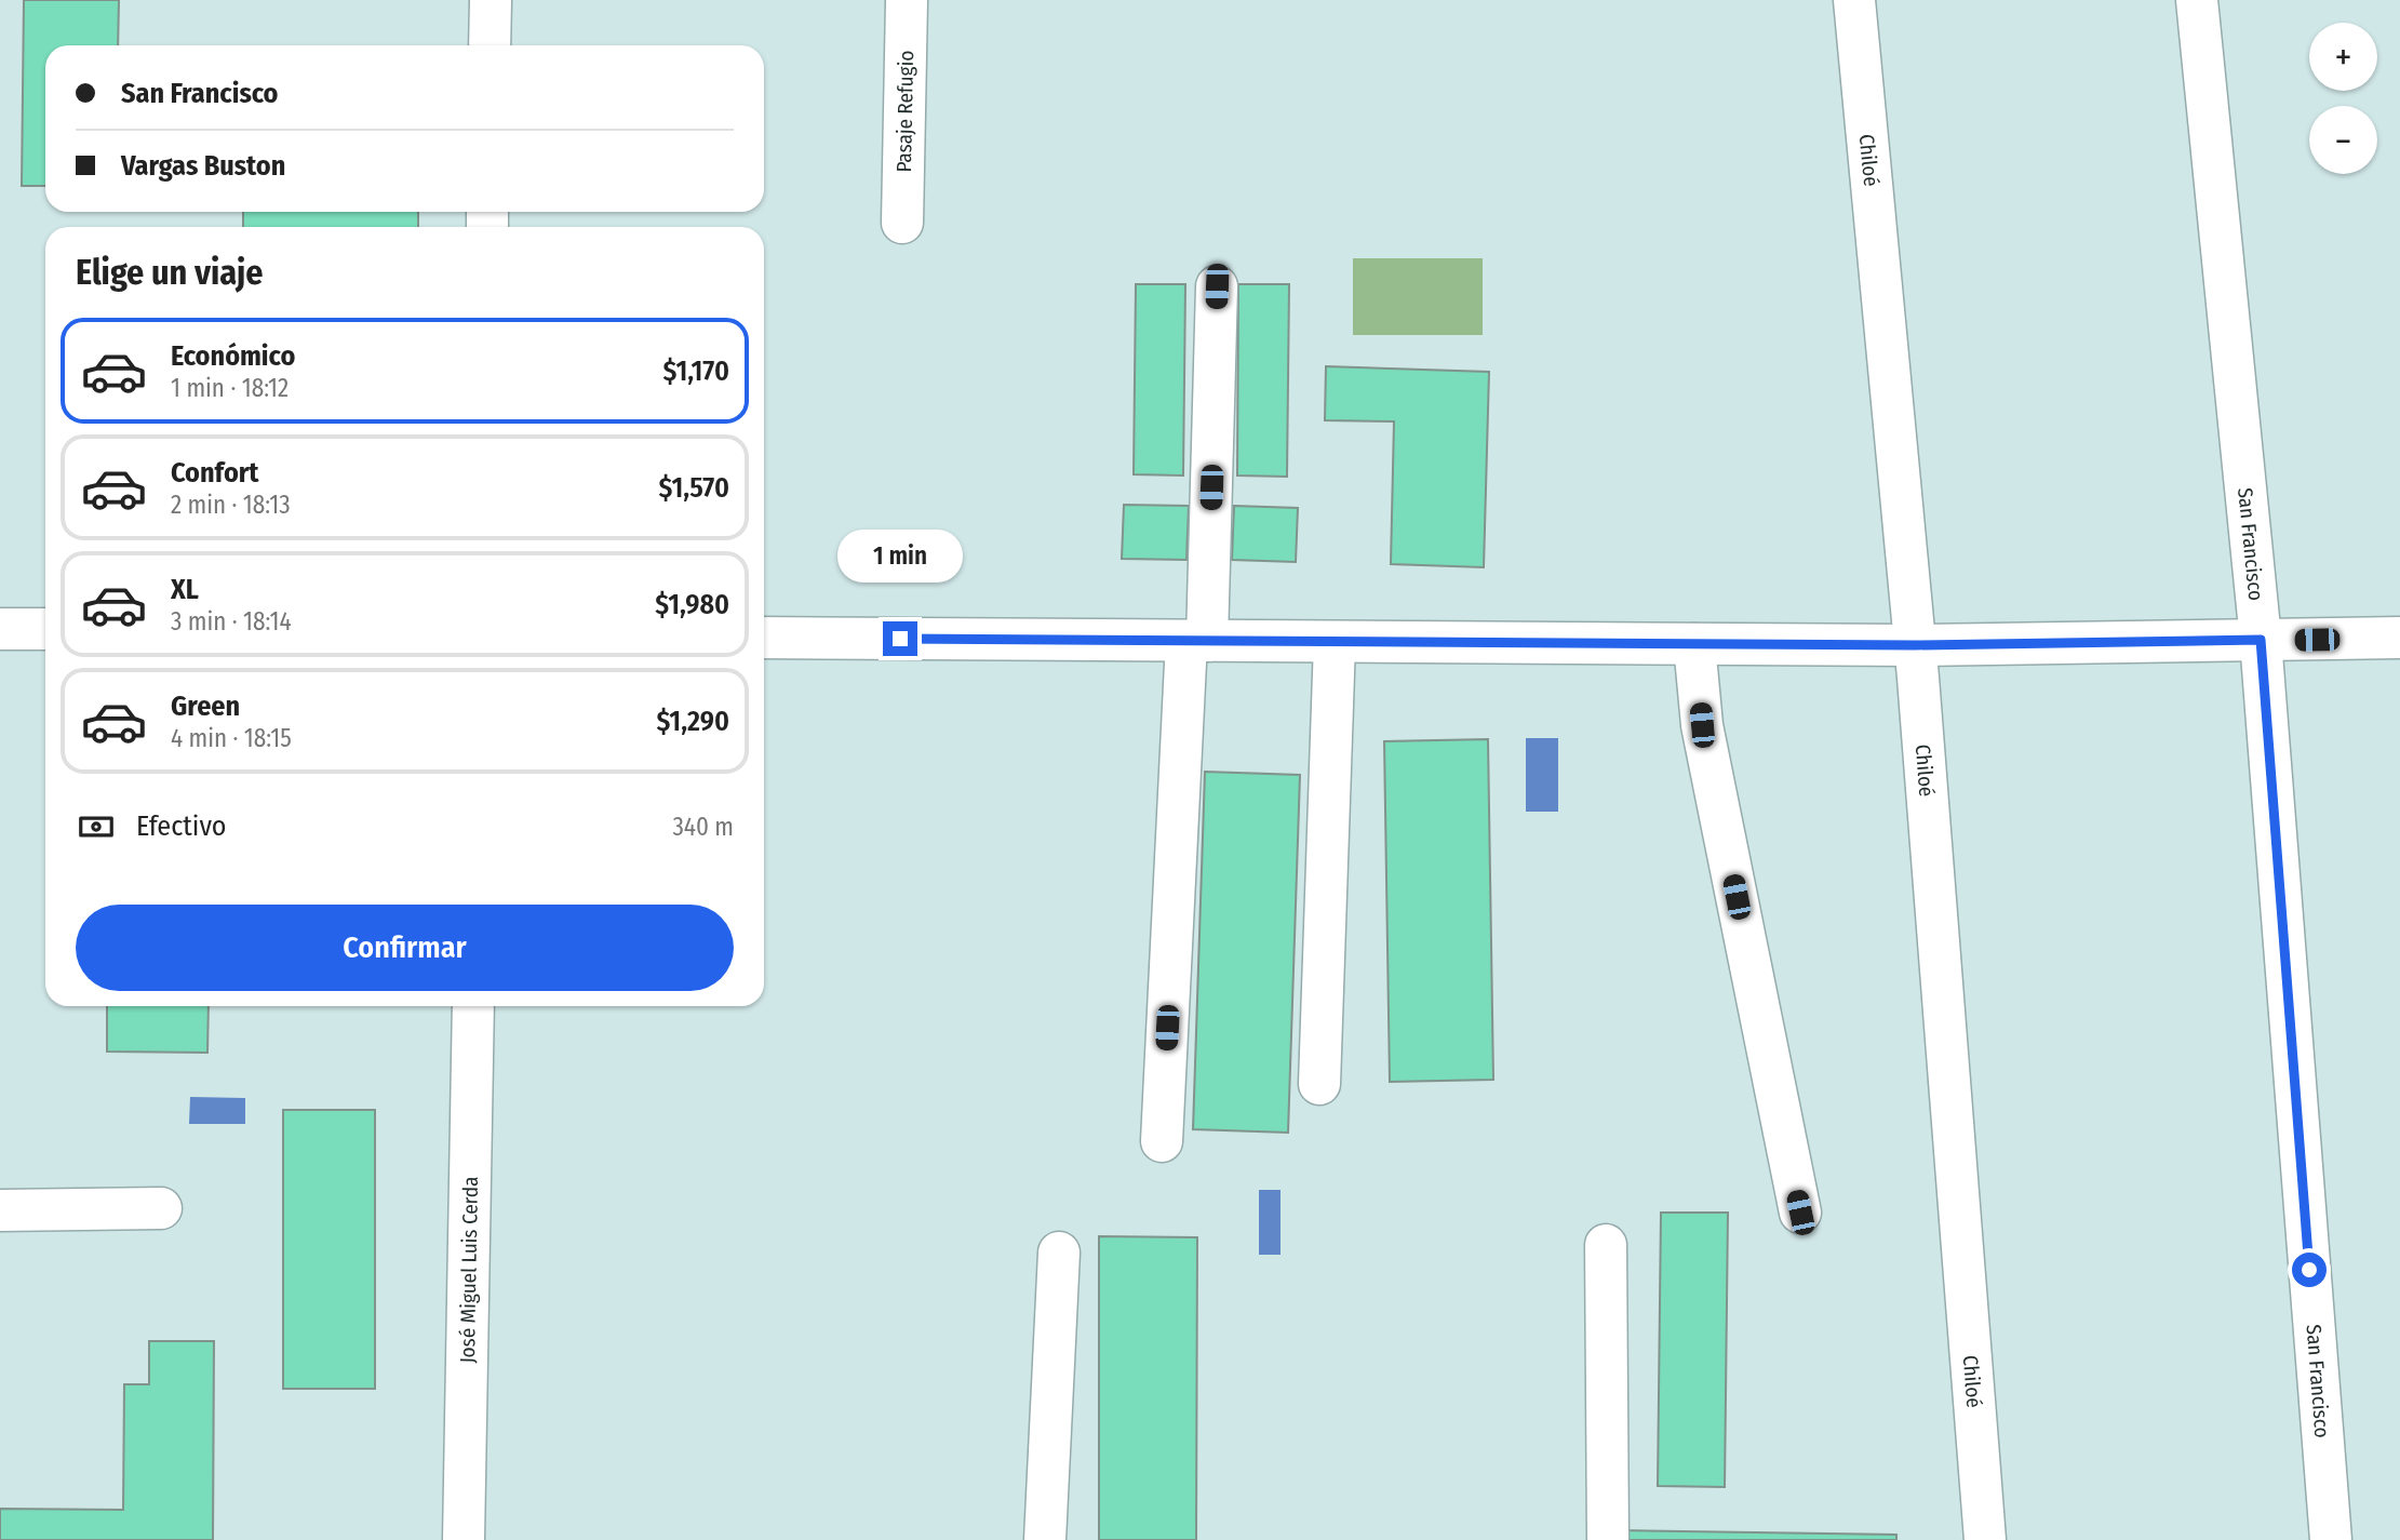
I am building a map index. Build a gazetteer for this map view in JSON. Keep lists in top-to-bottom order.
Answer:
{
  "streets": {
    "street": [
      "Pasaje Refugio",
      "Chiloé",
      "San Francisco",
      "José Miguel Luis Cerda"
    ]
  },
  "page": {
    "map_buttons": ["+", "−"],
    "banner": ["San Francisco", "Vargas Buston"],
    "heading": "Elige un viaje",
    "list": [
      {
        "name": "Económico",
        "note": "1 min · 18:12",
        "value": "$1,170"
      },
      {
        "name": "Confort",
        "note": "2 min · 18:13",
        "value": "$1,570"
      },
      {
        "name": "XL",
        "note": "3 min · 18:14",
        "value": "$1,980"
      },
      {
        "name": "Green",
        "note": "4 min · 18:15",
        "value": "$1,290"
      }
    ],
    "bubble": "1 min",
    "pay": ["Efectivo", "340 m"],
    "buttons": "Confirmar"
  }
}
